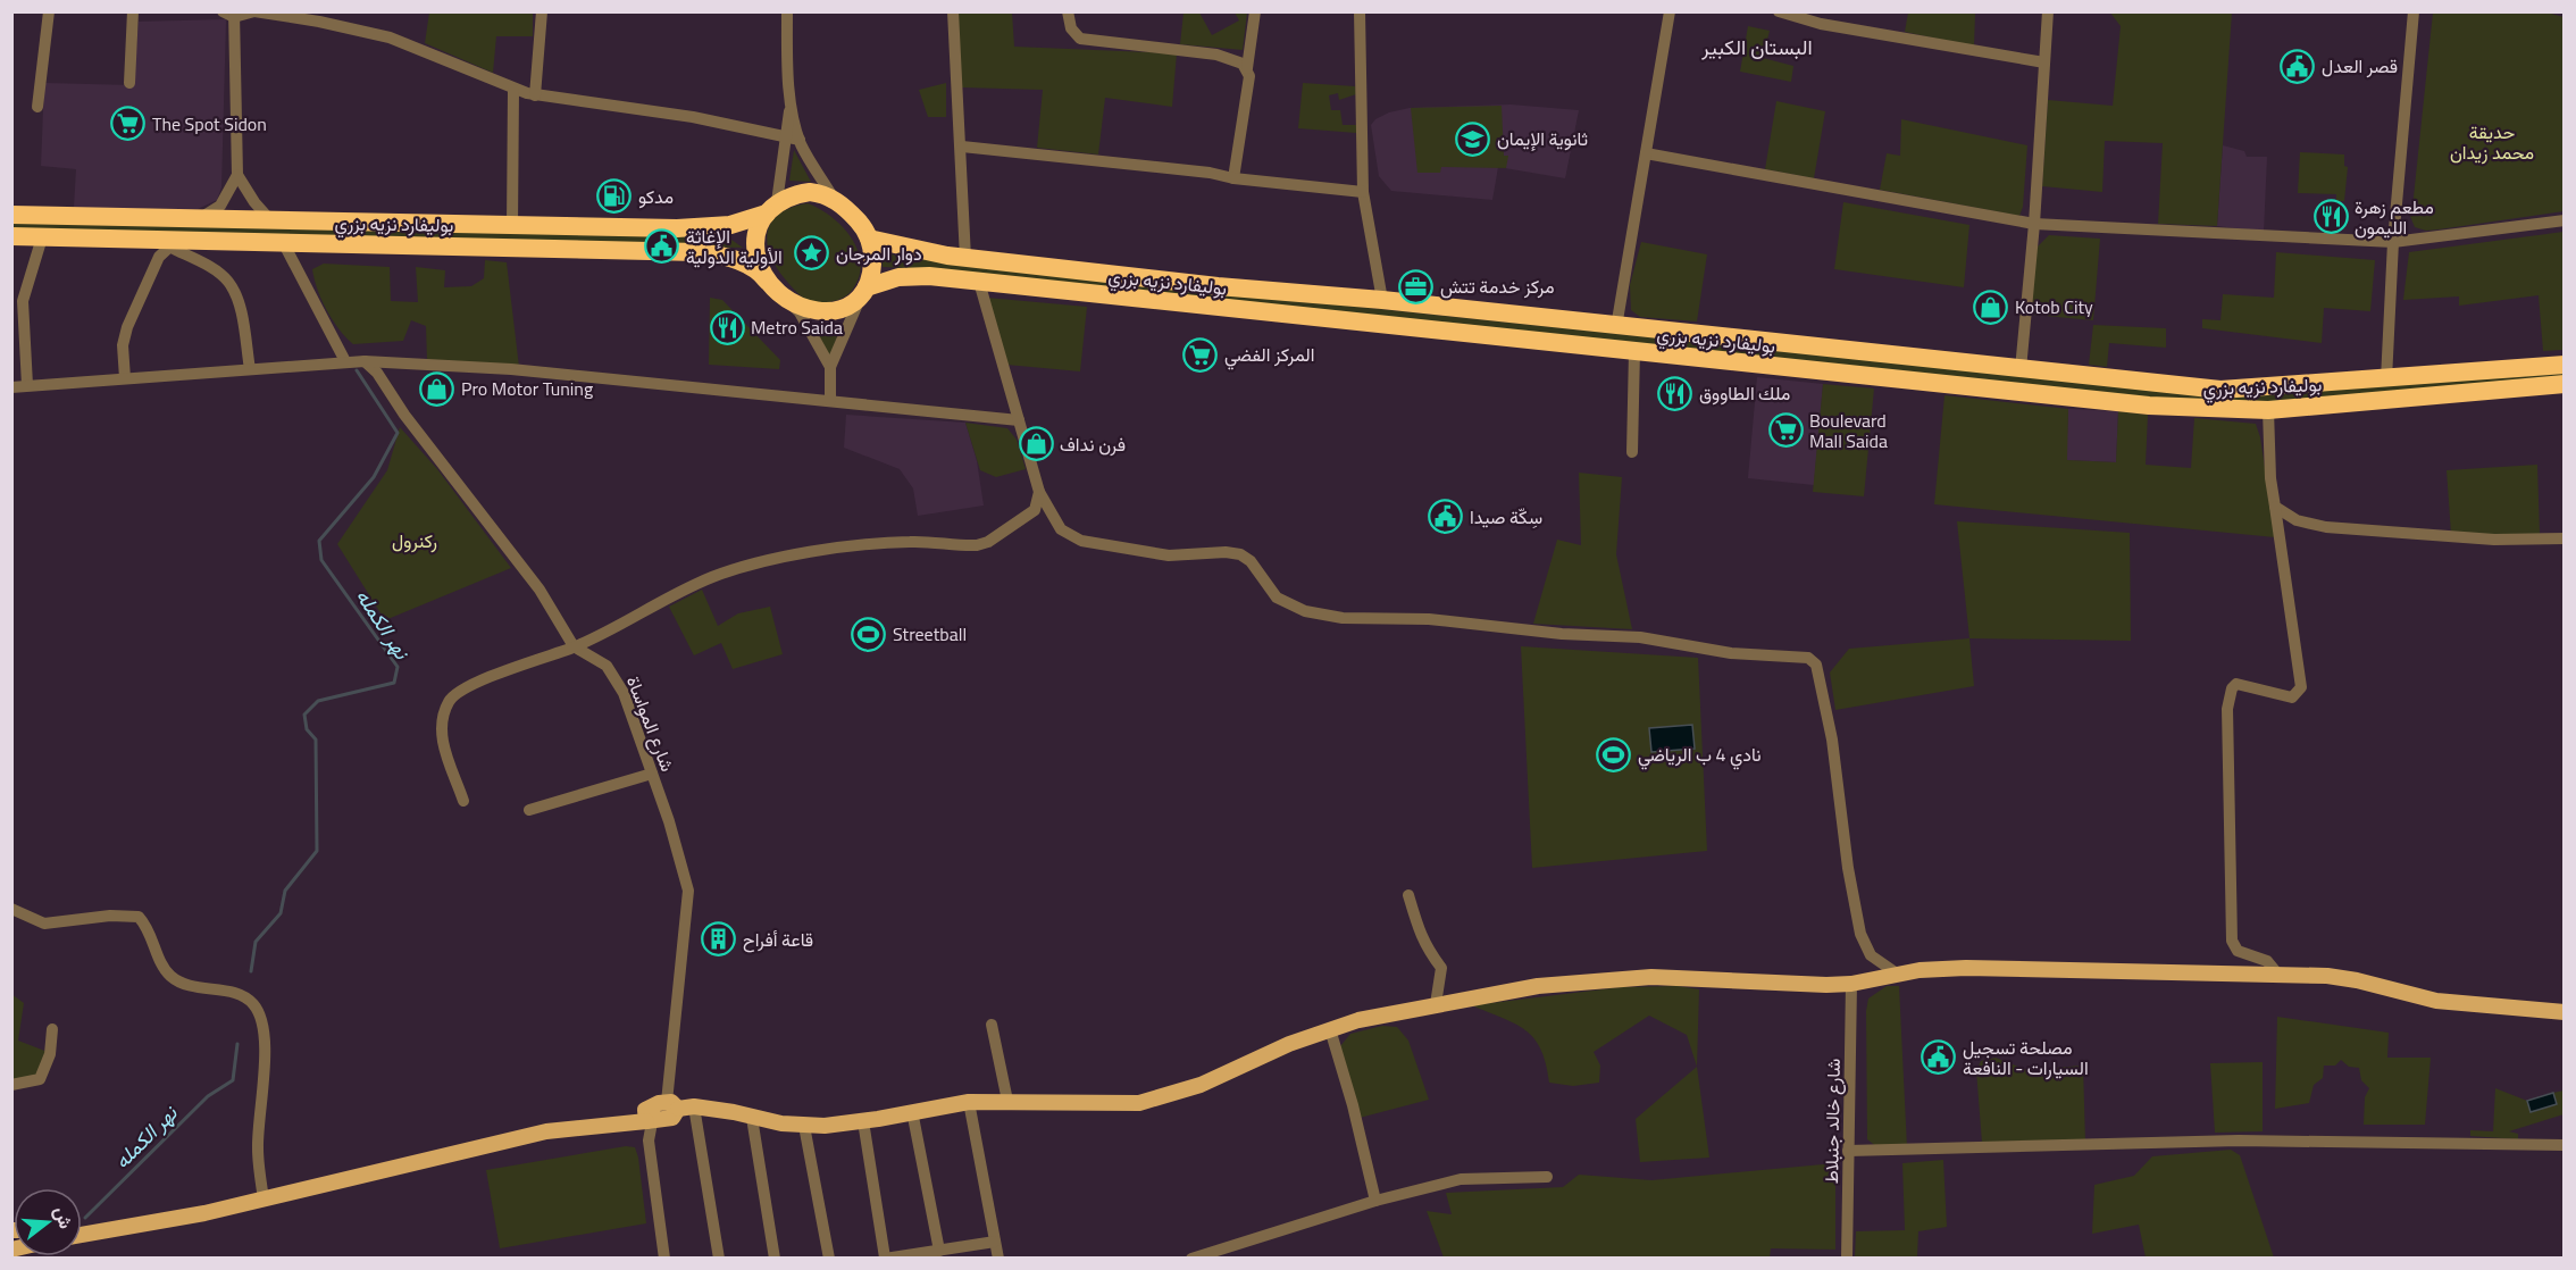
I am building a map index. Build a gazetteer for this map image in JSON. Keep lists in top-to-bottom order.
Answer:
{
  "streets": {
    "highway": ["بوليفارد نزيه بزري"],
    "street": ["شارع المواساة", "شارع خالد جنبلاط"]
  },
  "districts": ["البستان الكبير"],
  "water": ["نهر الكمله"],
  "parks": ["حديقة محمد زيدان", "ركنرول"],
  "places": {
    "public building": [
      "قصر العدل",
      "الإغاثة الأولية الدولية",
      "سِكّة صيدا",
      "مصلحة تسجيل السيارات - النافعة"
    ],
    "supermarket": ["The Spot Sidon", "المركز الفضي", "Boulevard Mall Saida"],
    "school or university": ["ثانوية الإيمان"],
    "fuel station": ["مدكو"],
    "restaurant": ["مطعم زهرة الليمون", "Metro Saida", "ملك الطاووق"],
    "place": ["دوار المرجان"],
    "office": ["مركز خدمة تتش"],
    "shop": ["Kotob City", "Pro Motor Tuning", "فرن نداف"],
    "sports": ["Streetball", "نادي 4 ب الرياضي"],
    "building": ["قاعة أفراح"]
  },
  "north": "right"
}
